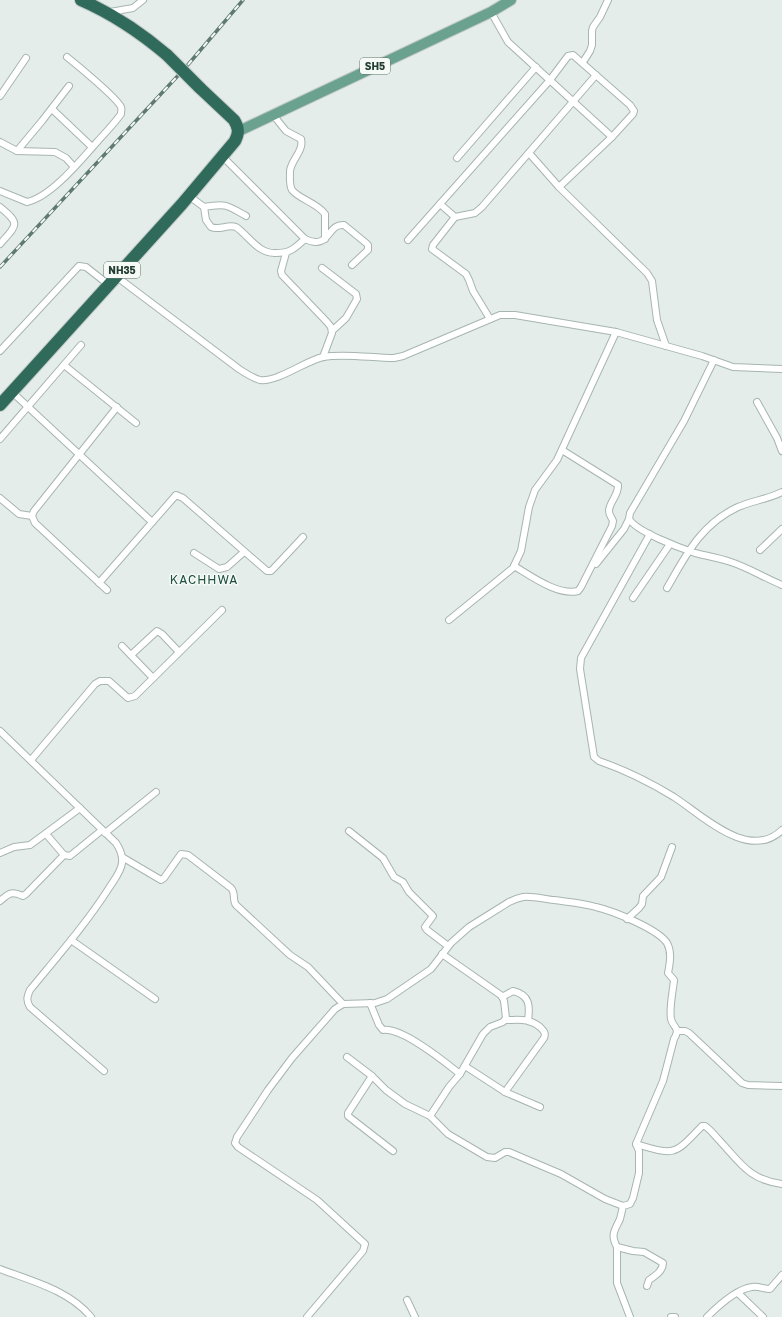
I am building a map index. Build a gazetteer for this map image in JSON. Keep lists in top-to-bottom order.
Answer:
{
  "streets": {
    "highway": ["NH35"],
    "main road": ["SH5"]
  },
  "crossings": [
    ["SH5", "NH35"]
  ],
  "districts": ["KACHHWA"]
}
